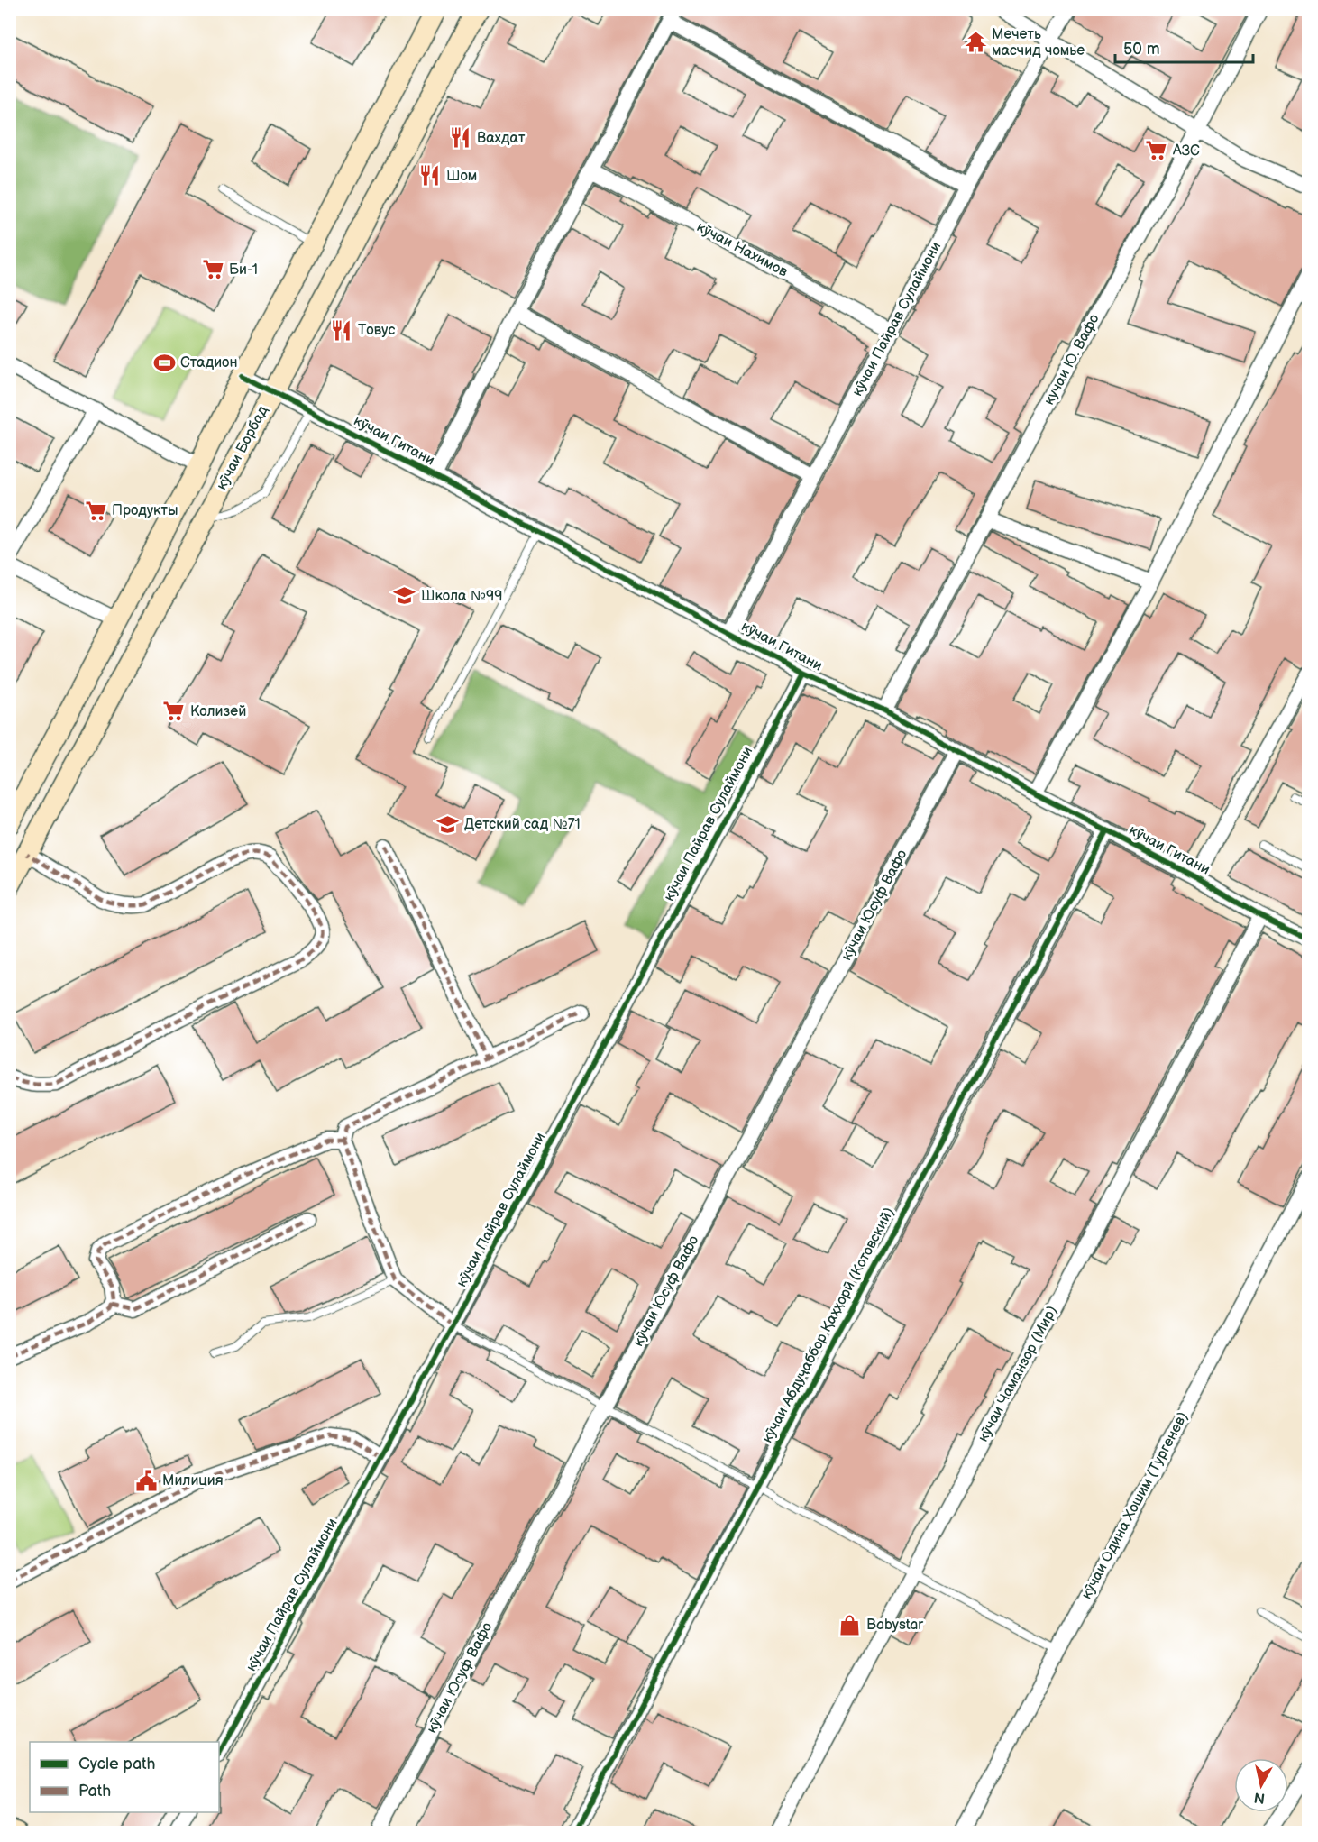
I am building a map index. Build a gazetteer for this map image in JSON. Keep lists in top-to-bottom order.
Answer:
{
  "streets": {
    "main road": ["кӯчаи Борбад"],
    "street": [
      "кӯчаи Нахимов",
      "кӯчаи Пайрав Сулаймони",
      "кучаи Ю. Вафо",
      "кӯчаи Гитани",
      "кӯчаи Юсуф Вафо",
      "кӯчаи Абдуҷаббор Қаҳҳорӣ (Котовский)",
      "кӯчаи Чаманзор (Мир)",
      "кӯчаи Одина Хошим (Тургенев)"
    ]
  },
  "crossings": [
    ["кӯчаи Нахимов", "кӯчаи Пайрав Сулаймони"],
    ["кӯчаи Пайрав Сулаймони", "кӯчаи Гитани"],
    ["кучаи Ю. Вафо", "кӯчаи Гитани"],
    ["кӯчаи Гитани", "кӯчаи Борбад"],
    ["кӯчаи Гитани", "кӯчаи Юсуф Вафо"],
    ["кӯчаи Гитани", "кӯчаи Абдуҷаббор Қаҳҳорӣ (Котовский)"],
    ["кӯчаи Гитани", "кӯчаи Чаманзор (Мир)"]
  ],
  "places": {
    "temple": ["Мечеть масчид чомье"],
    "restaurant": ["Вахдат", "Шом", "Товус"],
    "supermarket": [
      "АЗС",
      "Би-1",
      "Продукты",
      "Колизей"
    ],
    "sports": ["Стадион"],
    "school or university": ["Школа №99", "Детский сад №71"],
    "public building": ["Милиция"],
    "shop": ["Babystar"]
  },
  "legend": ["Cycle path", "Path"],
  "scale_bar": "50 m",
  "north": "bottom"
}
